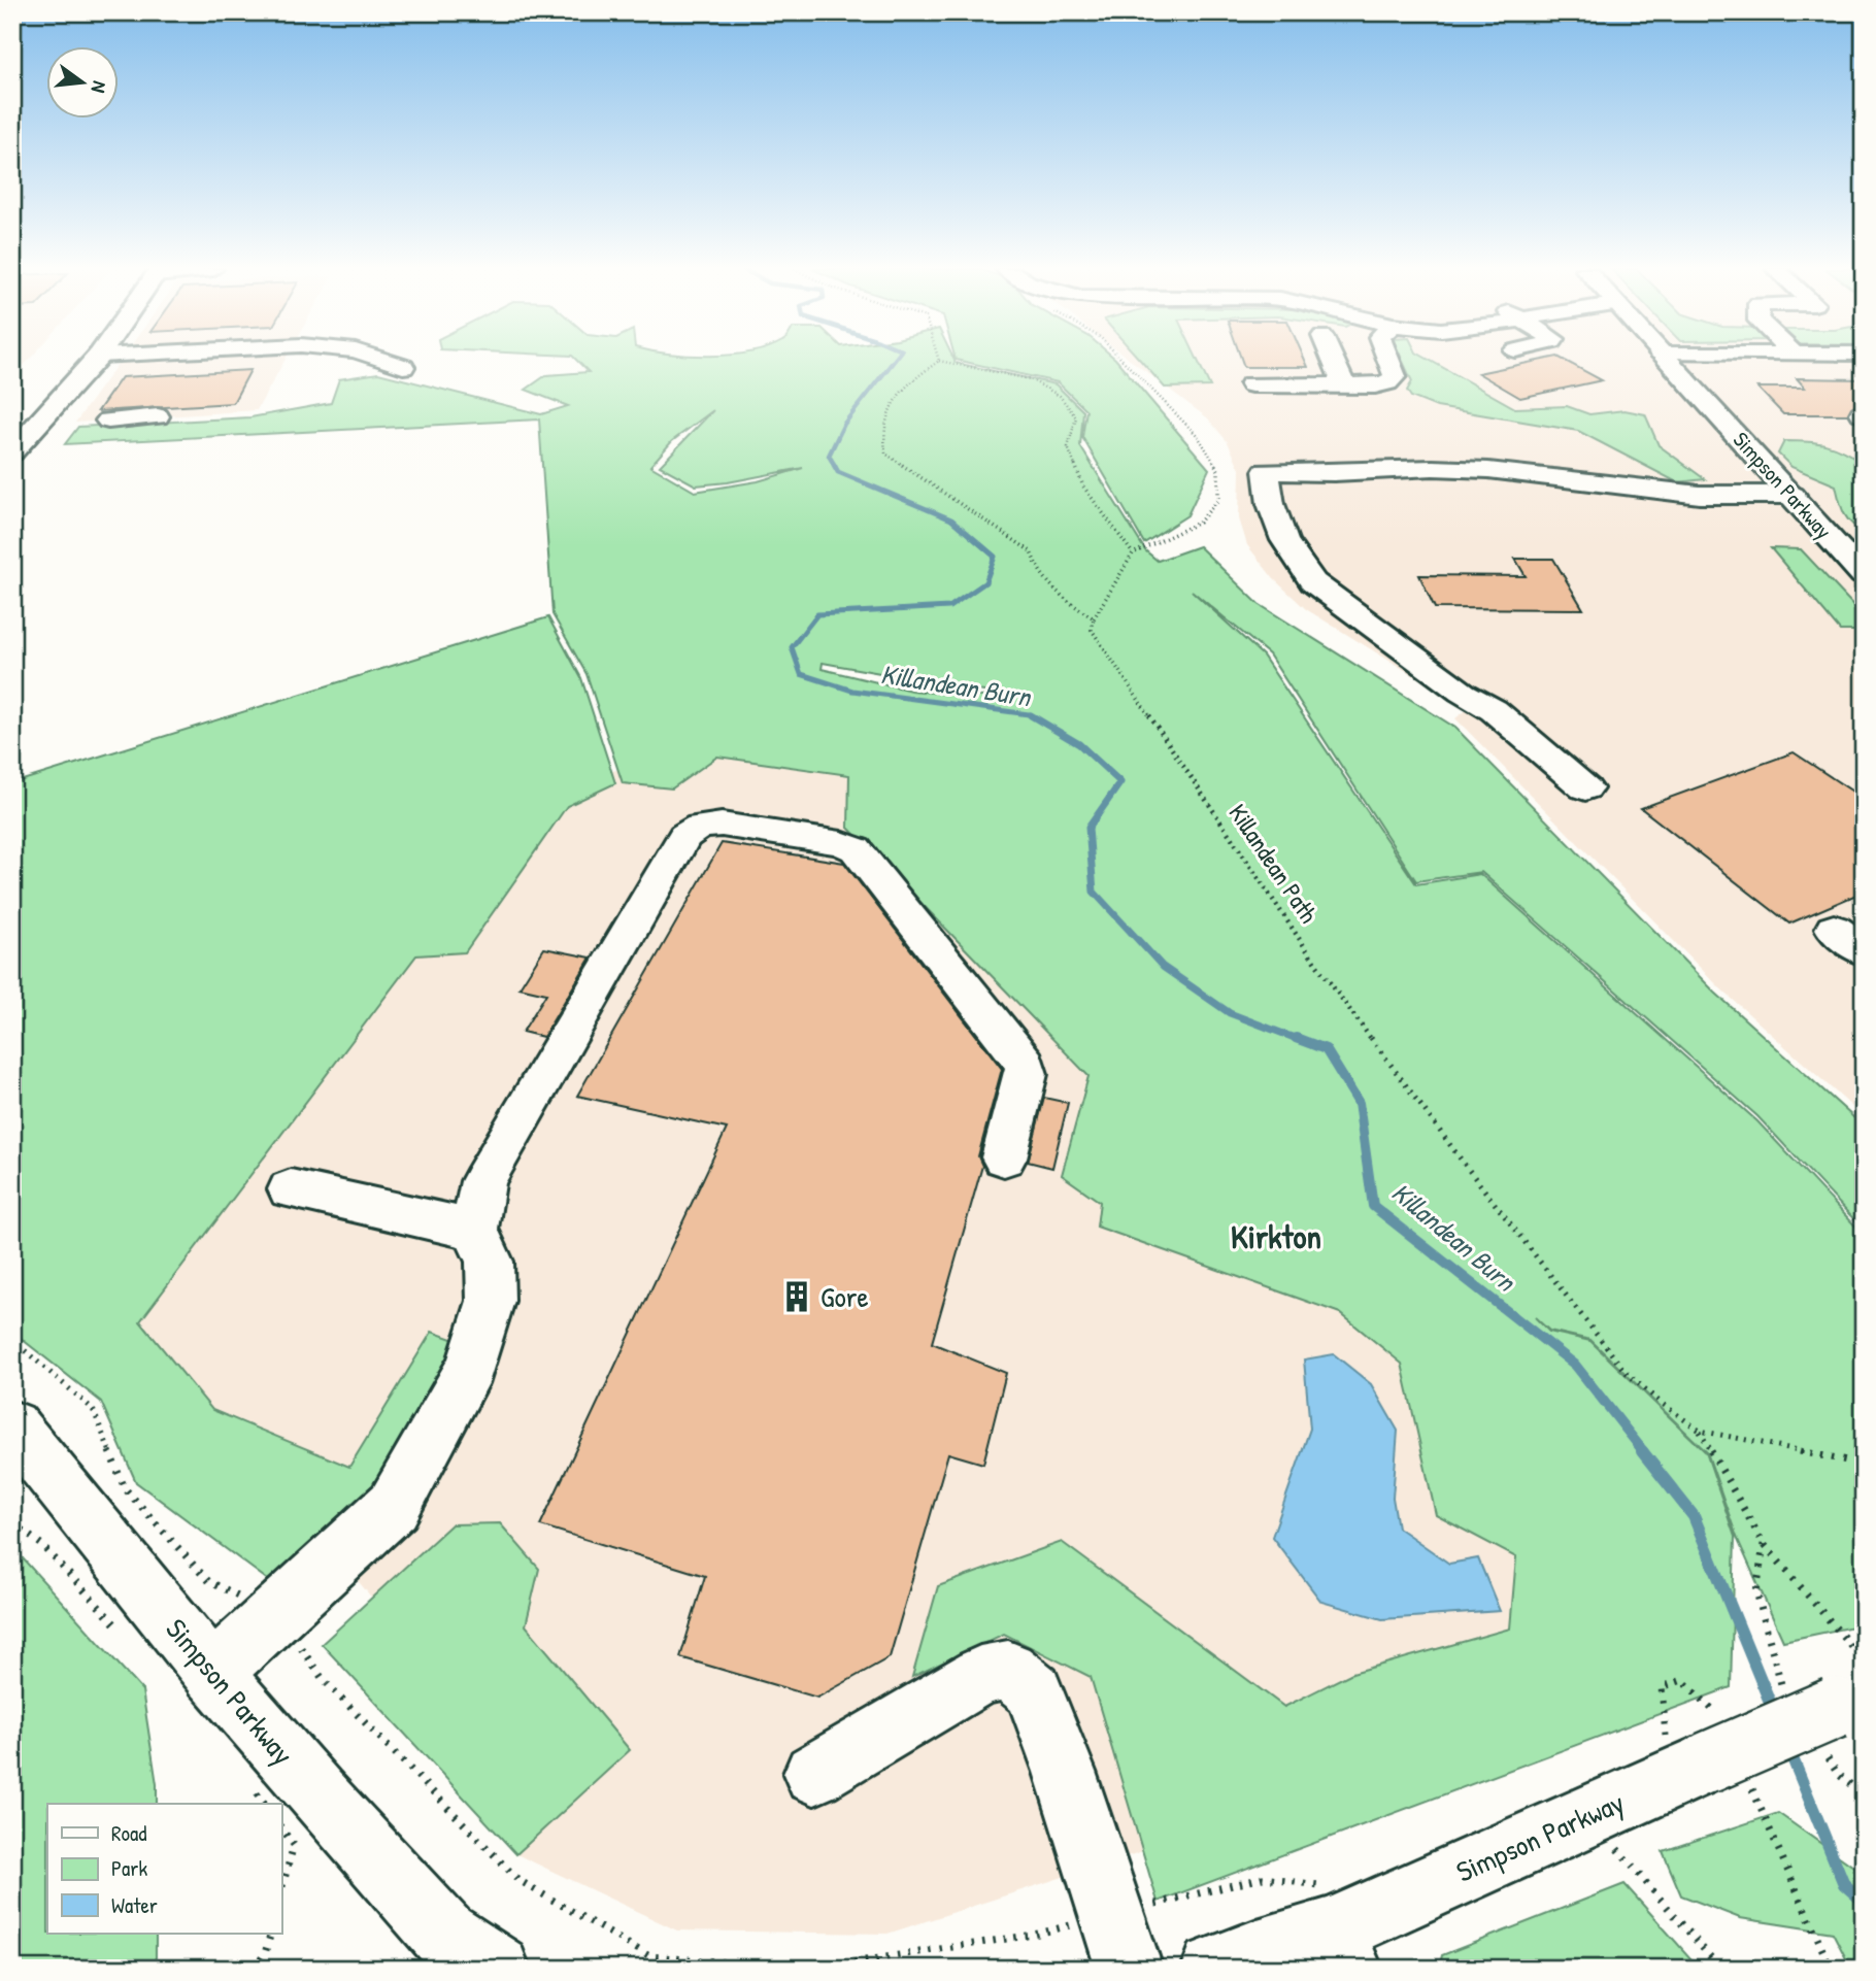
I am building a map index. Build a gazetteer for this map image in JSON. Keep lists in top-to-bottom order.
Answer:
{
  "streets": {
    "main road": ["Simpson Parkway"],
    "path": ["Killandean Path"]
  },
  "districts": ["Kirkton"],
  "water": ["Killandean Burn"],
  "places": {
    "building": ["Gore"]
  },
  "legend": ["Road", "Park", "Water"],
  "north": "right"
}
